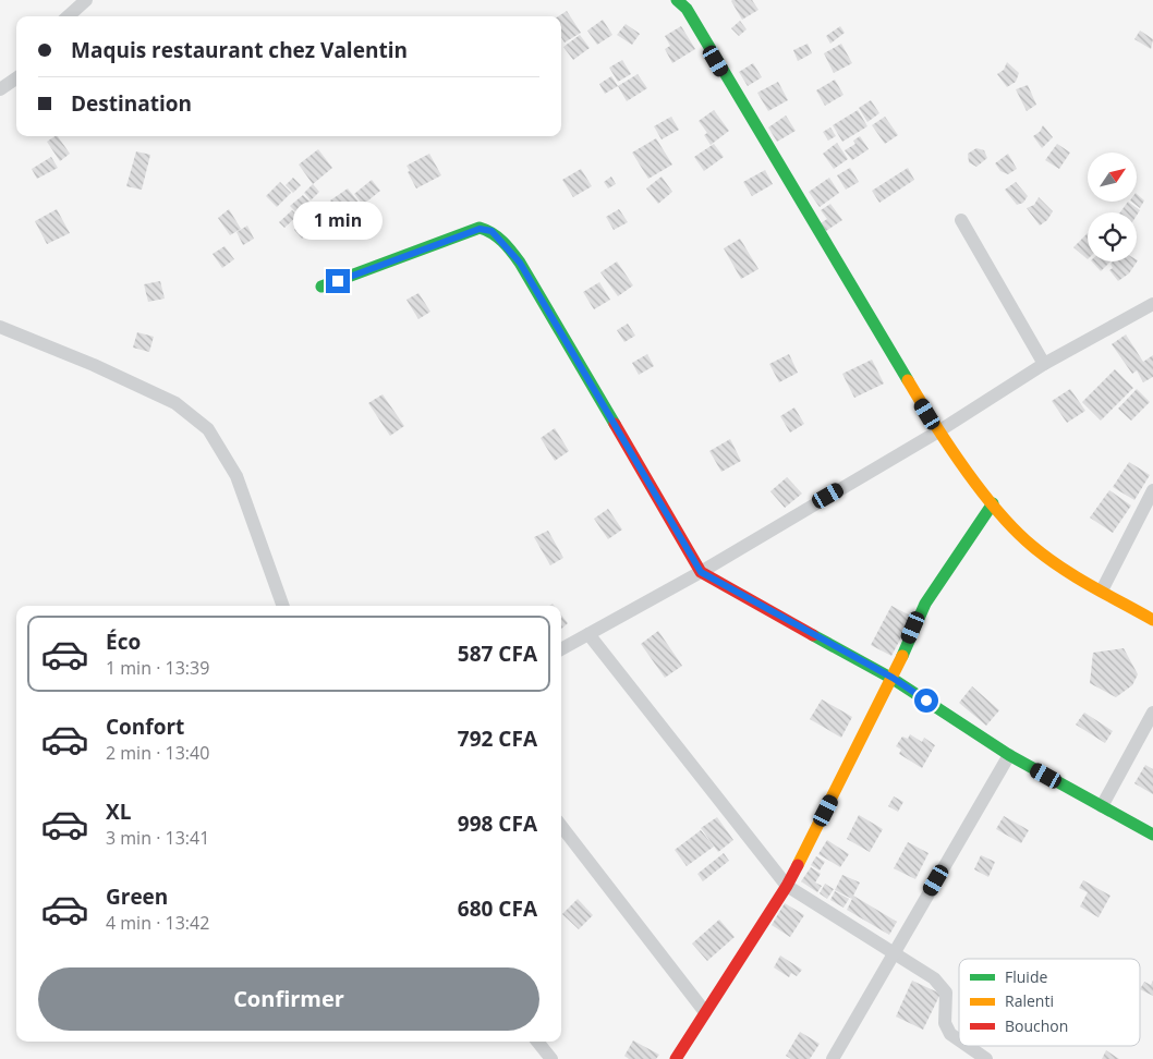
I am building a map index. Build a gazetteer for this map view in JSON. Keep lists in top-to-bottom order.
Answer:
{
  "legend": ["Fluide", "Ralenti", "Bouchon"],
  "north": "top right",
  "page": {
    "banner": ["Maquis restaurant chez Valentin", "Destination"],
    "bubble": "1 min",
    "list": [
      {
        "name": "Éco",
        "note": "1 min · 13:39",
        "value": "587 CFA"
      },
      {
        "name": "Confort",
        "note": "2 min · 13:40",
        "value": "792 CFA"
      },
      {
        "name": "XL",
        "note": "3 min · 13:41",
        "value": "998 CFA"
      },
      {
        "name": "Green",
        "note": "4 min · 13:42",
        "value": "680 CFA"
      }
    ],
    "buttons": "Confirmer"
  }
}
